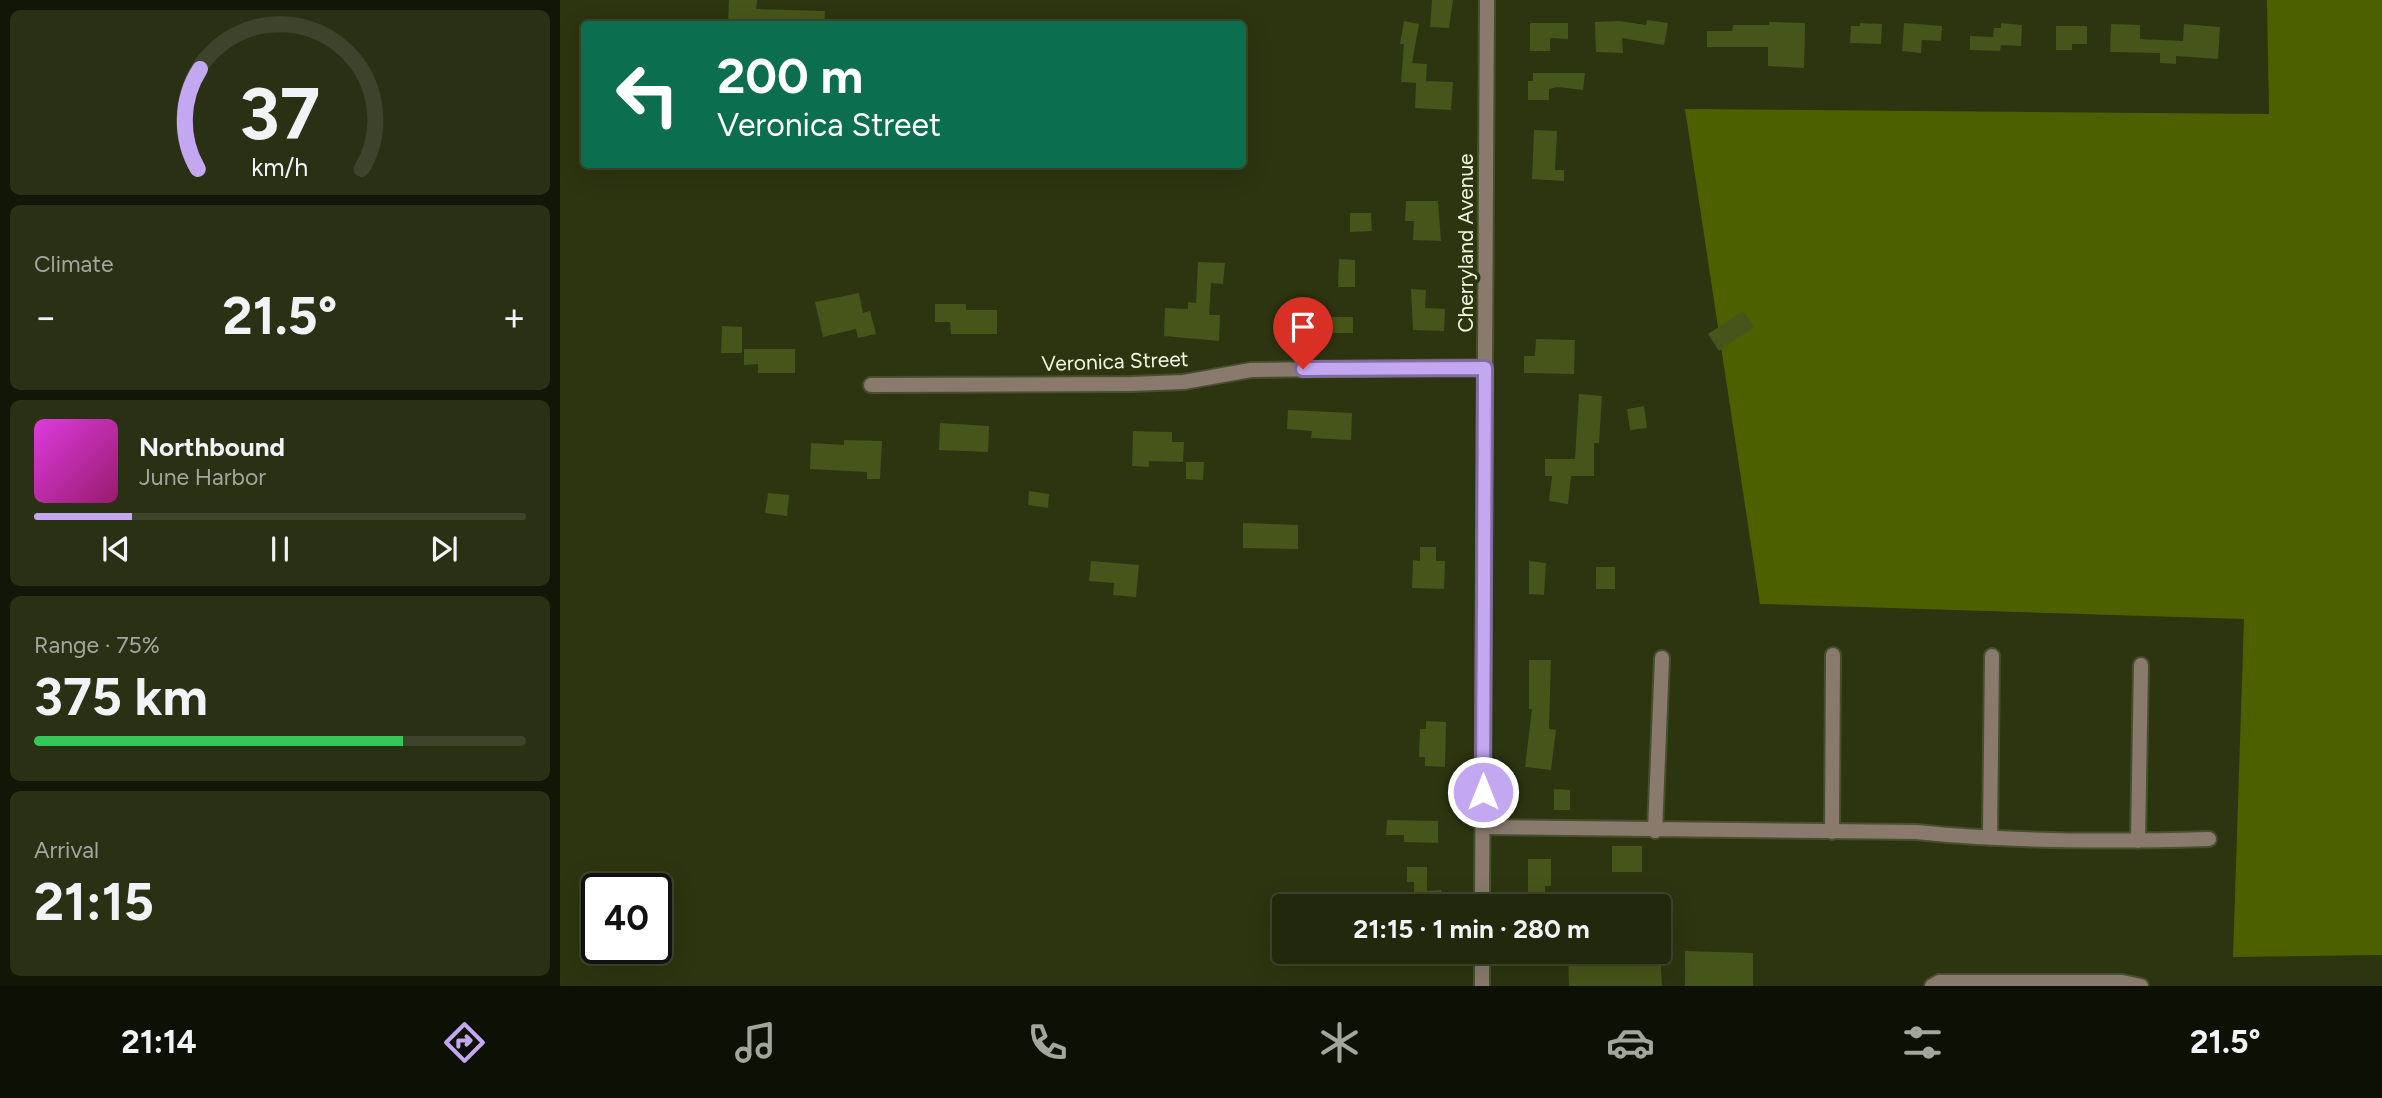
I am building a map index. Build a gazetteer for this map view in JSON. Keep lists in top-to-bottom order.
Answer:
{
  "streets": {
    "street": ["Cherryland Avenue", "Veronica Street"]
  },
  "crossings": [
    ["Cherryland Avenue", "Veronica Street"]
  ],
  "page": {
    "turn": ["200 m", "Veronica Street"],
    "tile": [
      "Climate",
      ["Range · 75%", "375 km"],
      ["Arrival", "21:15"]
    ],
    "heat": ["−", "21.5°", "+"],
    "song": ["Northbound", "June Harbor"],
    "limit": "40",
    "trip": "21:15 · 1 min · 280 m",
    "tabs": ["21:14", "21.5°"],
    "gauge": ["37", "km/h"]
  }
}
